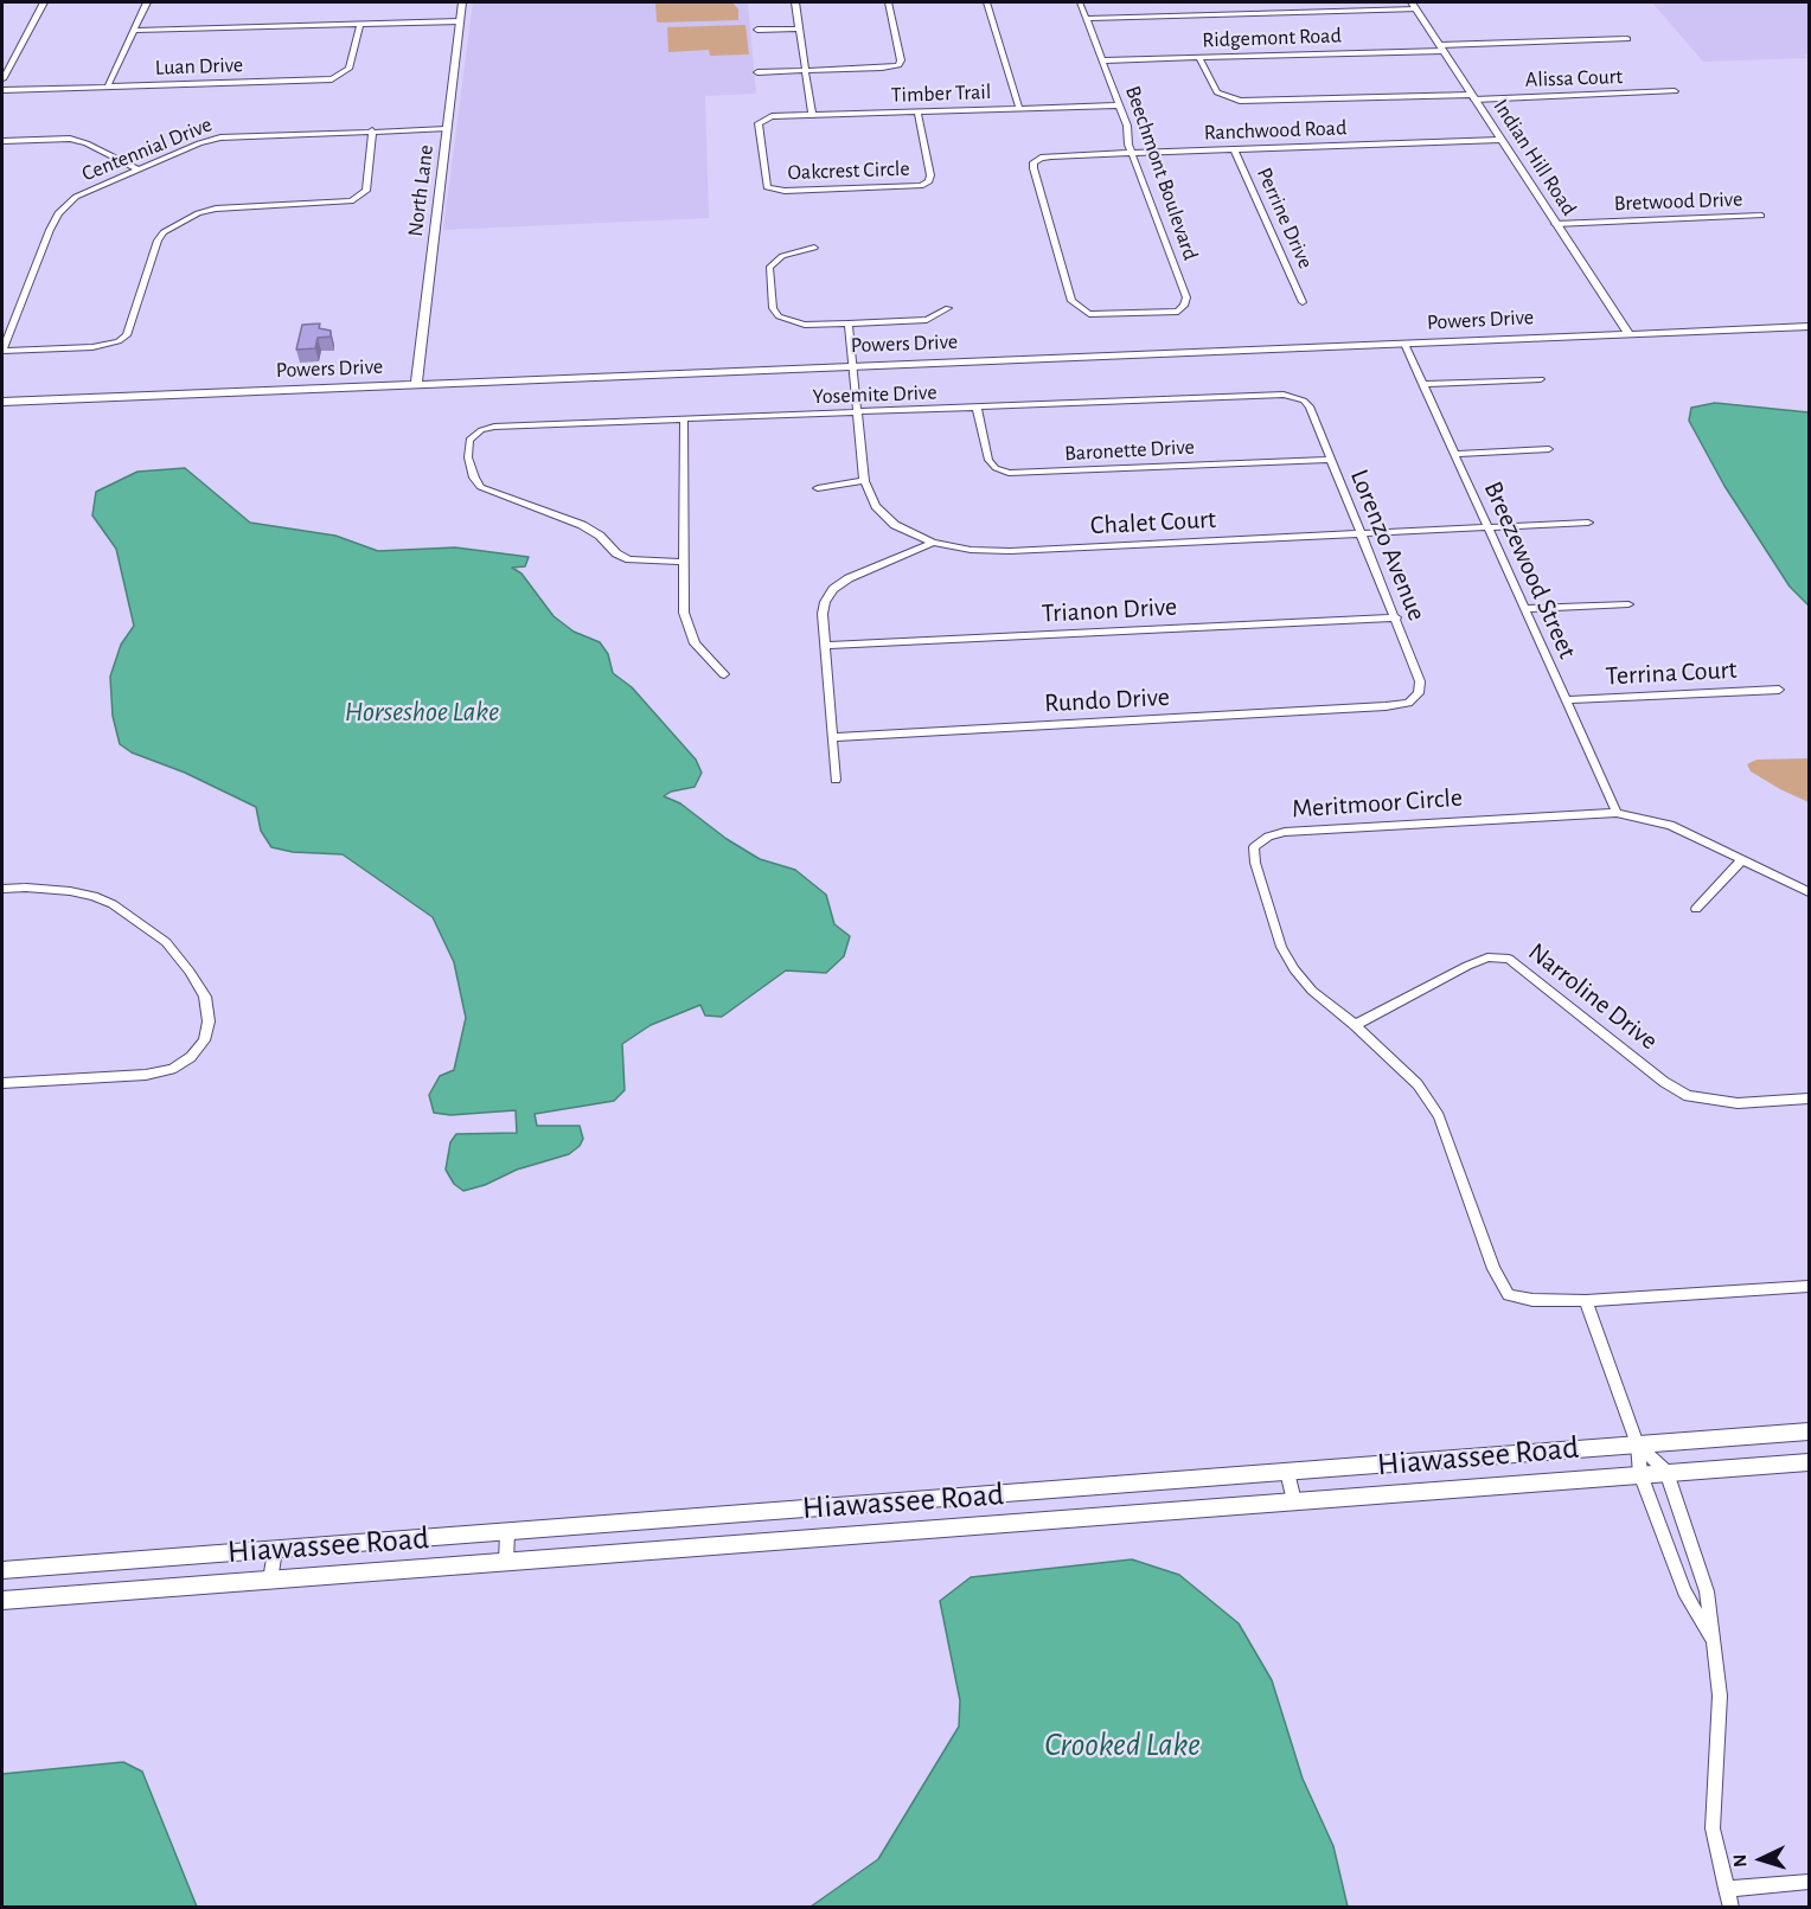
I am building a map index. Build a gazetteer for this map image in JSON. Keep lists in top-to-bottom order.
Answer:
{
  "streets": {
    "street": [
      "Ridgemont Road",
      "Luan Drive",
      "Alissa Court",
      "Timber Trail",
      "Ranchwood Road",
      "Centennial Drive",
      "Indian Hill Road",
      "Oakcrest Circle",
      "Beechmont Boulevard",
      "North Lane",
      "Bretwood Drive",
      "Perrine Drive",
      "Powers Drive",
      "Yosemite Drive",
      "Baronette Drive",
      "Chalet Court",
      "Lorenzo Avenue",
      "Breezewood Street",
      "Trianon Drive",
      "Terrina Court",
      "Rundo Drive",
      "Meritmoor Circle",
      "Narroline Drive",
      "Hiawassee Road"
    ]
  },
  "crossings": [
    ["Ridgemont Road", "Indian Hill Road"],
    ["Ridgemont Road", "Beechmont Boulevard"],
    ["Alissa Court", "Indian Hill Road"],
    ["Timber Trail", "Oakcrest Circle"],
    ["Timber Trail", "Beechmont Boulevard"],
    ["Ranchwood Road", "Indian Hill Road"],
    ["Ranchwood Road", "Beechmont Boulevard"],
    ["Ranchwood Road", "Perrine Drive"],
    ["Centennial Drive", "North Lane"],
    ["Indian Hill Road", "Bretwood Drive"],
    ["Indian Hill Road", "Powers Drive"],
    ["North Lane", "Powers Drive"],
    ["Powers Drive", "Chalet Court"],
    ["Powers Drive", "Breezewood Street"],
    ["Yosemite Drive", "Baronette Drive"],
    ["Yosemite Drive", "Chalet Court"],
    ["Yosemite Drive", "Lorenzo Avenue"],
    ["Baronette Drive", "Lorenzo Avenue"],
    ["Chalet Court", "Lorenzo Avenue"],
    ["Chalet Court", "Breezewood Street"],
    ["Lorenzo Avenue", "Trianon Drive"],
    ["Lorenzo Avenue", "Rundo Drive"],
    ["Breezewood Street", "Terrina Court"],
    ["Breezewood Street", "Meritmoor Circle"],
    ["Meritmoor Circle", "Narroline Drive"]
  ],
  "water": ["Horseshoe Lake", "Crooked Lake"],
  "north": "left"
}
